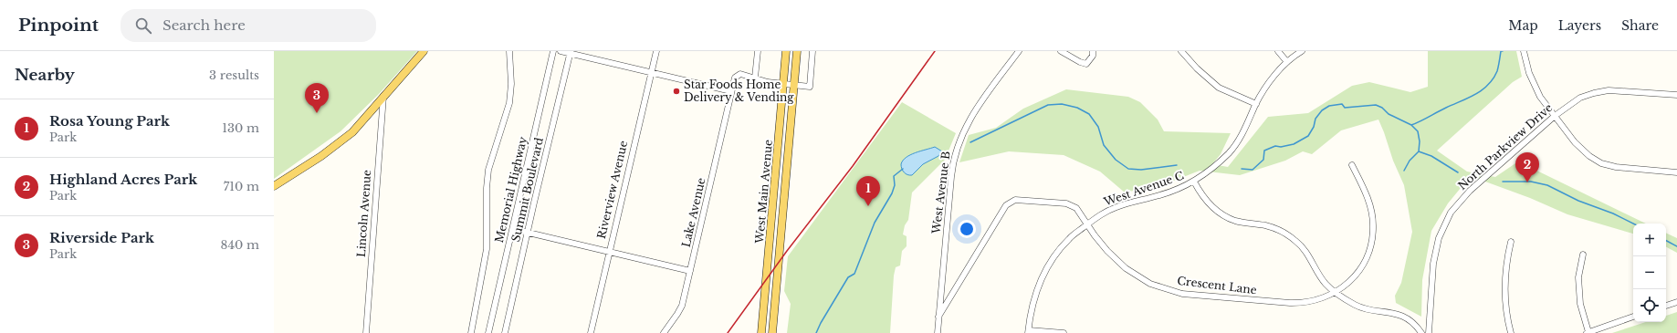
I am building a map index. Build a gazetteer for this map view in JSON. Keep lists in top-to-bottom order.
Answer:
{
  "streets": {
    "main road": ["West Main Avenue"],
    "street": [
      "North Parkview Drive",
      "West Avenue C",
      "Memorial Highway",
      "Summit Boulevard",
      "Riverview Avenue",
      "West Avenue B",
      "Lake Avenue",
      "Lincoln Avenue",
      "Crescent Lane"
    ]
  },
  "crossings": [
    ["West Avenue C", "Crescent Lane"],
    ["West Avenue B", "Crescent Lane"]
  ],
  "places": ["Star Foods Home Delivery & Vending"],
  "page": {
    "header": "Pinpoint",
    "search": "Search here",
    "nav": ["Map", "Layers", "Share"],
    "heading": ["Nearby", "3 results"],
    "pins": ["3", "2", "1"],
    "list": [
      {
        "mark": "1",
        "name": "Rosa Young Park",
        "note": "Park",
        "value": "130 m"
      },
      {
        "mark": "2",
        "name": "Highland Acres Park",
        "note": "Park",
        "value": "710 m"
      },
      {
        "mark": "3",
        "name": "Riverside Park",
        "note": "Park",
        "value": "840 m"
      }
    ],
    "map_buttons": ["+", "−"]
  }
}
